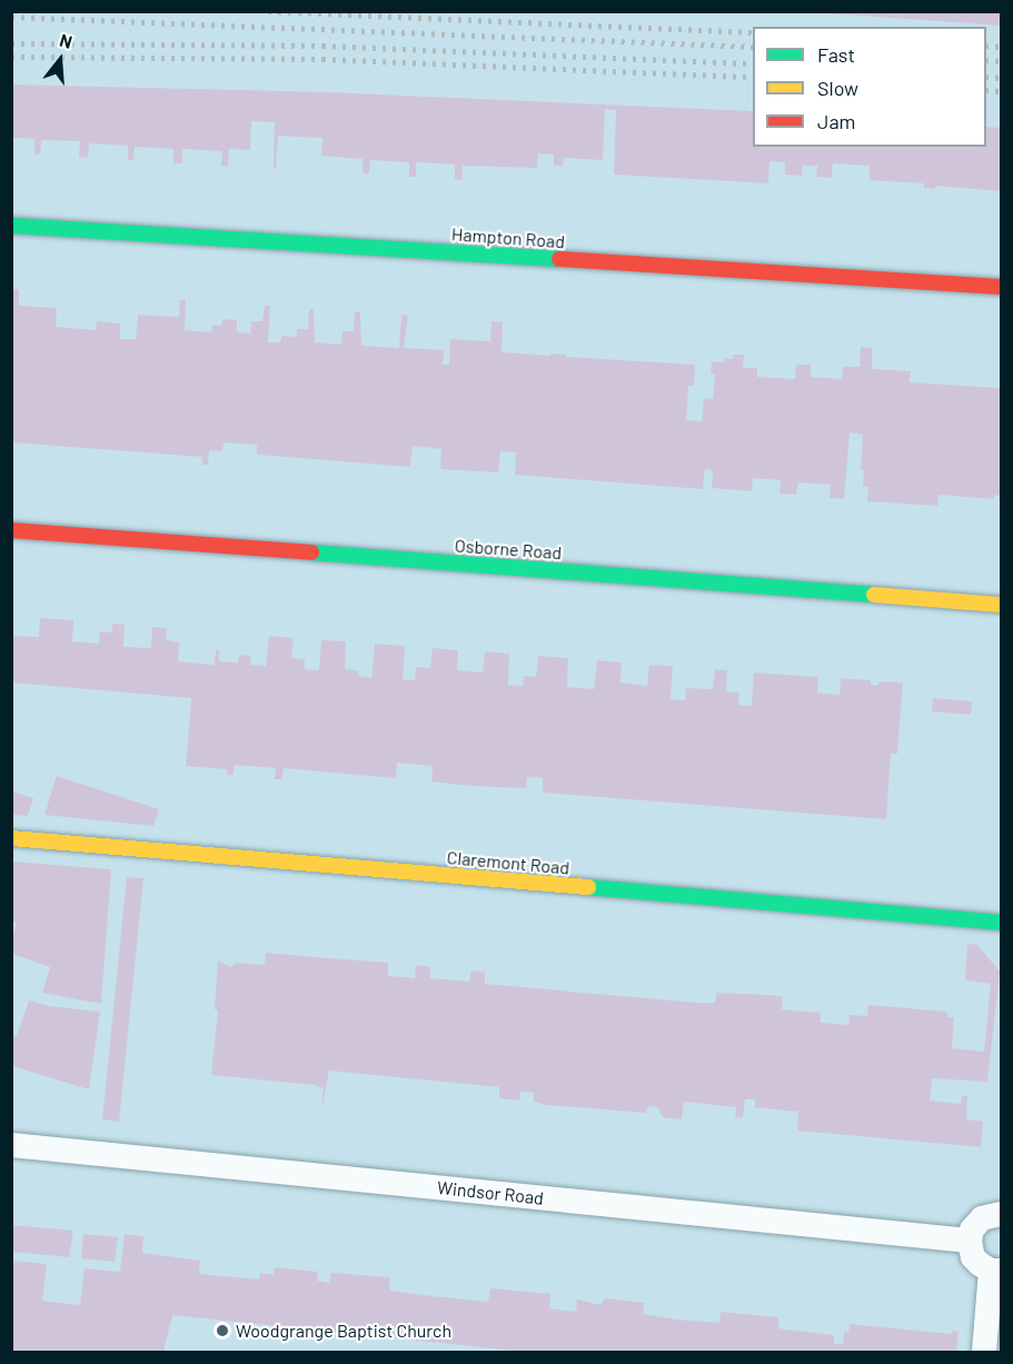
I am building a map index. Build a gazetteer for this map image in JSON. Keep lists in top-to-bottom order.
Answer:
{
  "streets": {
    "street": [
      "Hampton Road",
      "Osborne Road",
      "Claremont Road",
      "Windsor Road"
    ]
  },
  "places": ["Woodgrange Baptist Church"],
  "legend": ["Fast", "Slow", "Jam"],
  "north": "top"
}
